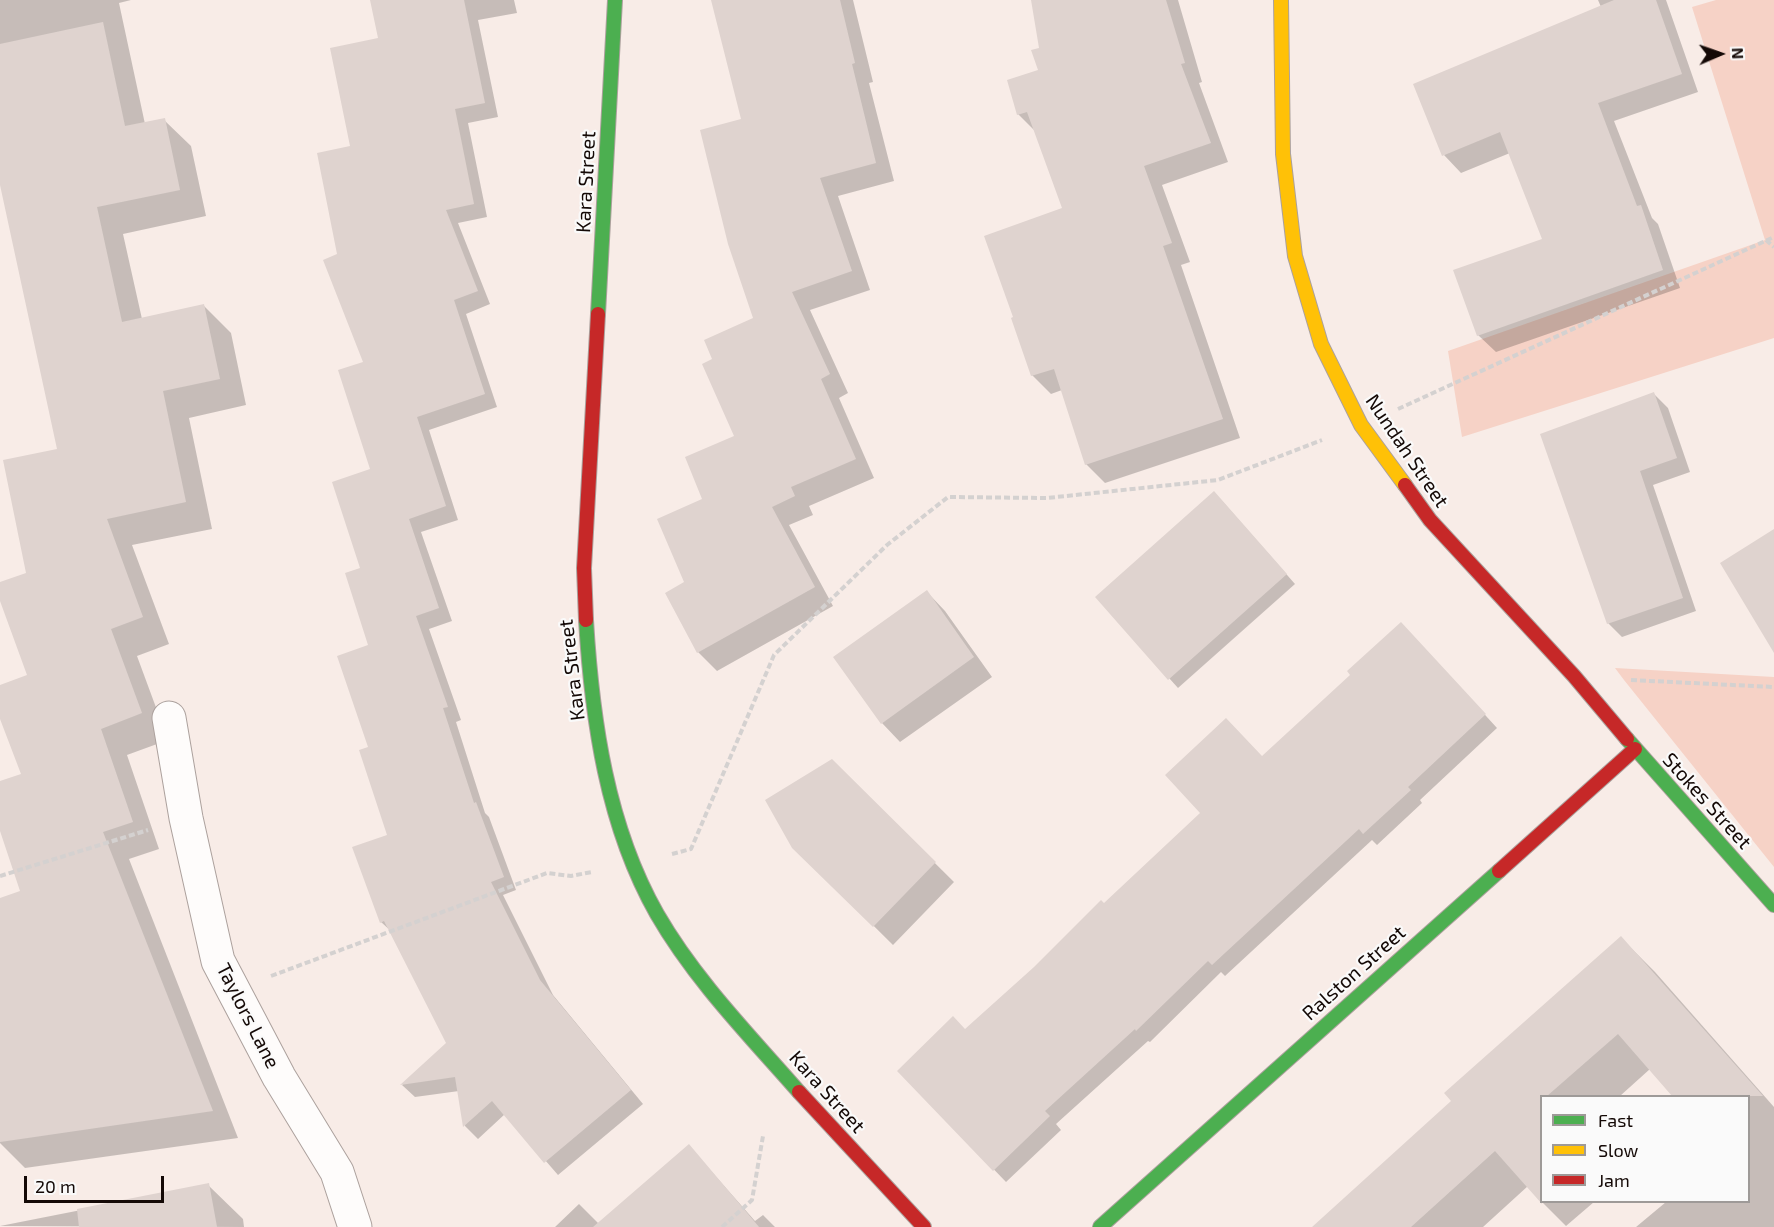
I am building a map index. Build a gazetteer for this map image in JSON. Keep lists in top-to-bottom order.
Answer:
{
  "streets": {
    "street": [
      "Kara Street",
      "Nundah Street",
      "Stokes Street",
      "Ralston Street",
      "Taylors Lane"
    ]
  },
  "crossings": [
    ["Nundah Street", "Stokes Street"],
    ["Nundah Street", "Ralston Street"],
    ["Stokes Street", "Ralston Street"]
  ],
  "legend": ["Fast", "Slow", "Jam"],
  "scale_bar": "20 m",
  "north": "right"
}
